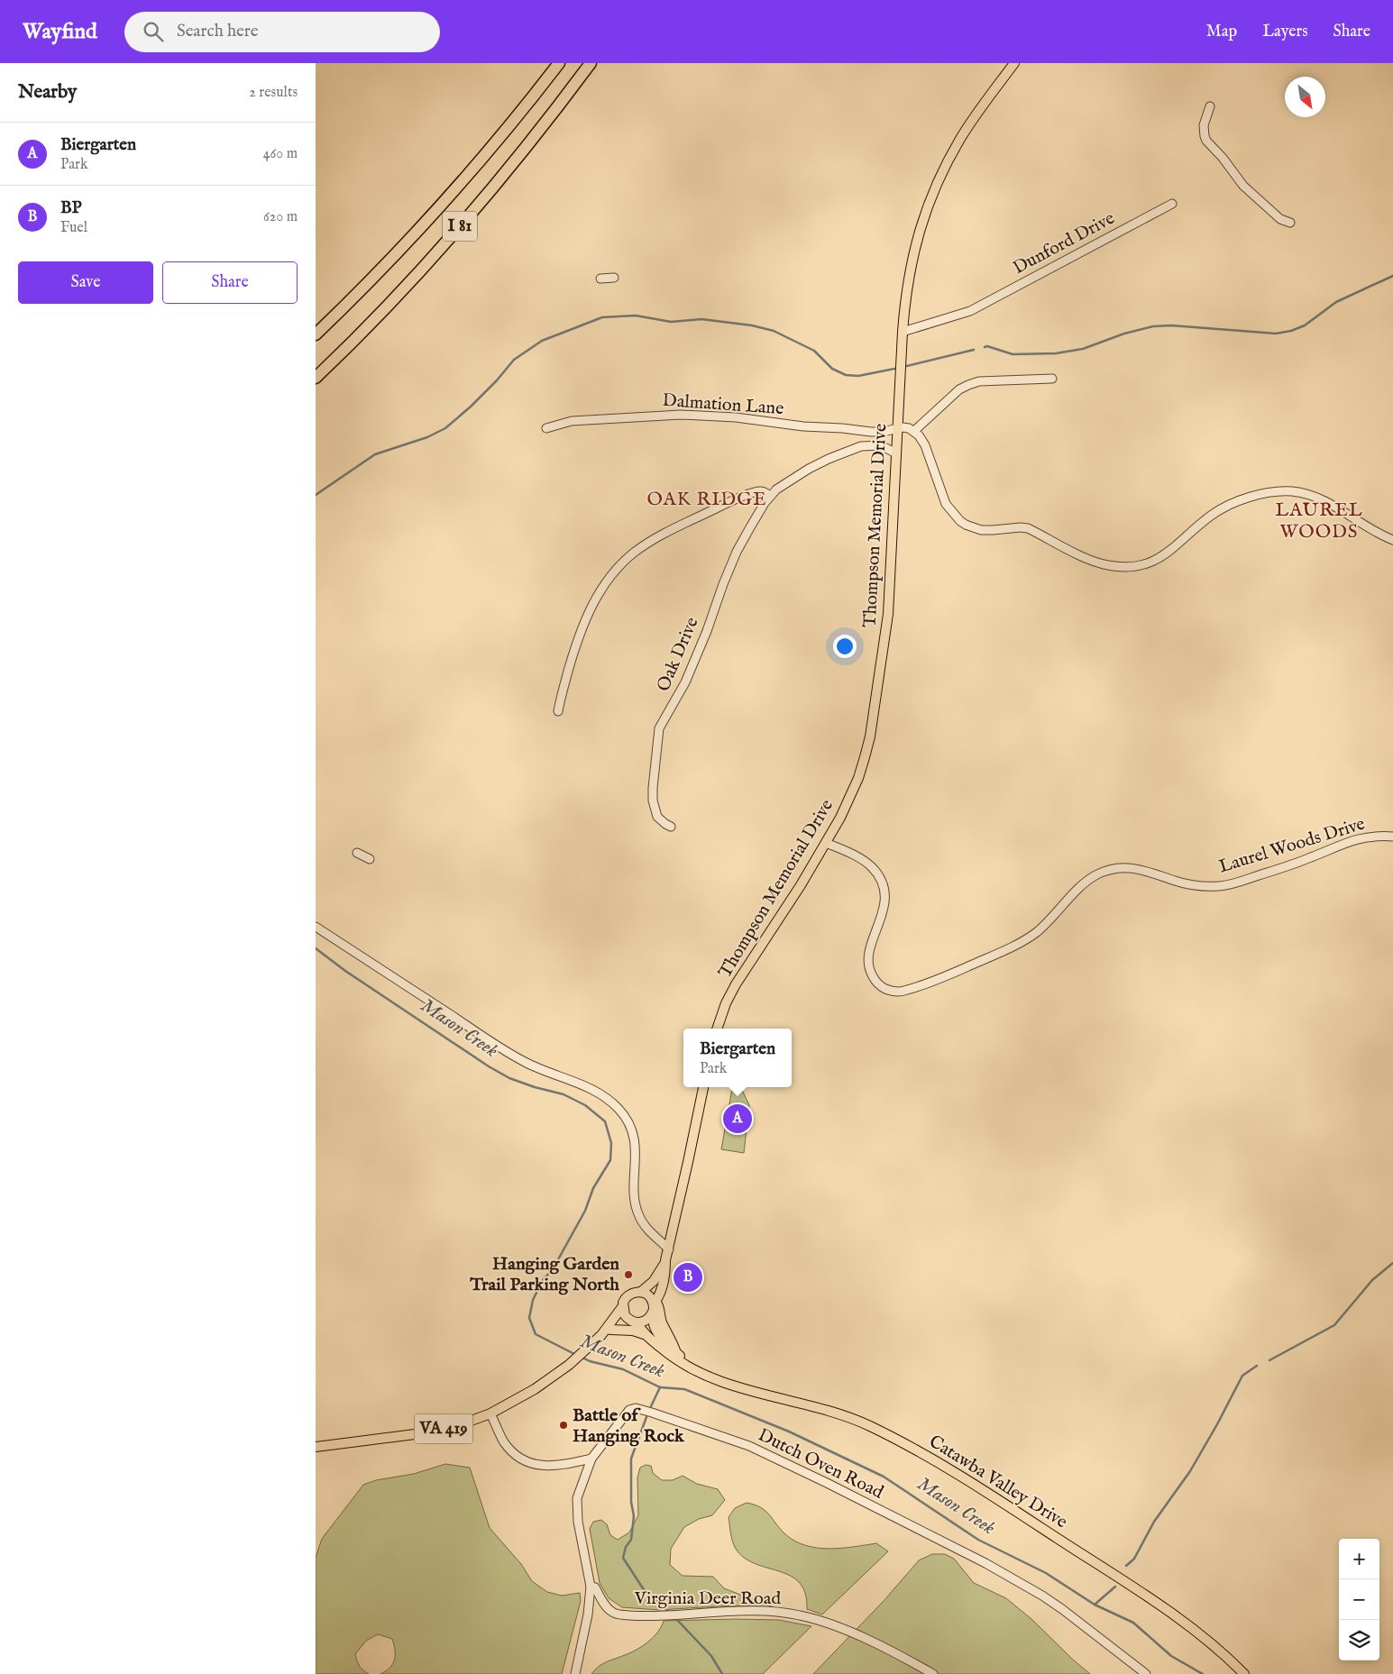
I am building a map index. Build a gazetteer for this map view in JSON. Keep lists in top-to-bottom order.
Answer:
{
  "streets": {
    "highway": ["I 81"],
    "main road": ["Thompson Memorial Drive", "VA 419", "Catawba Valley Drive"],
    "street": [
      "Dunford Drive",
      "Dalmation Lane",
      "Oak Drive",
      "Laurel Woods Drive",
      "Dutch Oven Road",
      "Virginia Deer Road"
    ]
  },
  "crossings": [
    ["Dunford Drive", "Thompson Memorial Drive"],
    ["Dalmation Lane", "Thompson Memorial Drive"],
    ["Thompson Memorial Drive", "Oak Drive"],
    ["Thompson Memorial Drive", "Laurel Woods Drive"],
    ["VA 419", "Catawba Valley Drive"]
  ],
  "districts": ["OAK RIDGE", "LAUREL WOODS"],
  "water": ["Mason Creek"],
  "places": ["Hanging Garden Trail Parking North", "Battle of Hanging Rock"],
  "north": "bottom right",
  "page": {
    "header": "Wayfind",
    "search": "Search here",
    "nav": ["Map", "Layers", "Share"],
    "heading": ["Nearby", "2 results"],
    "list": [
      {
        "mark": "A",
        "name": "Biergarten",
        "note": "Park",
        "value": "460 m"
      },
      {
        "mark": "B",
        "name": "BP",
        "note": "Fuel",
        "value": "620 m"
      }
    ],
    "buttons": ["Save", "Share"],
    "popup": ["Biergarten", "Park"],
    "pins": ["A", "B"],
    "map_buttons": ["+", "−"]
  }
}
